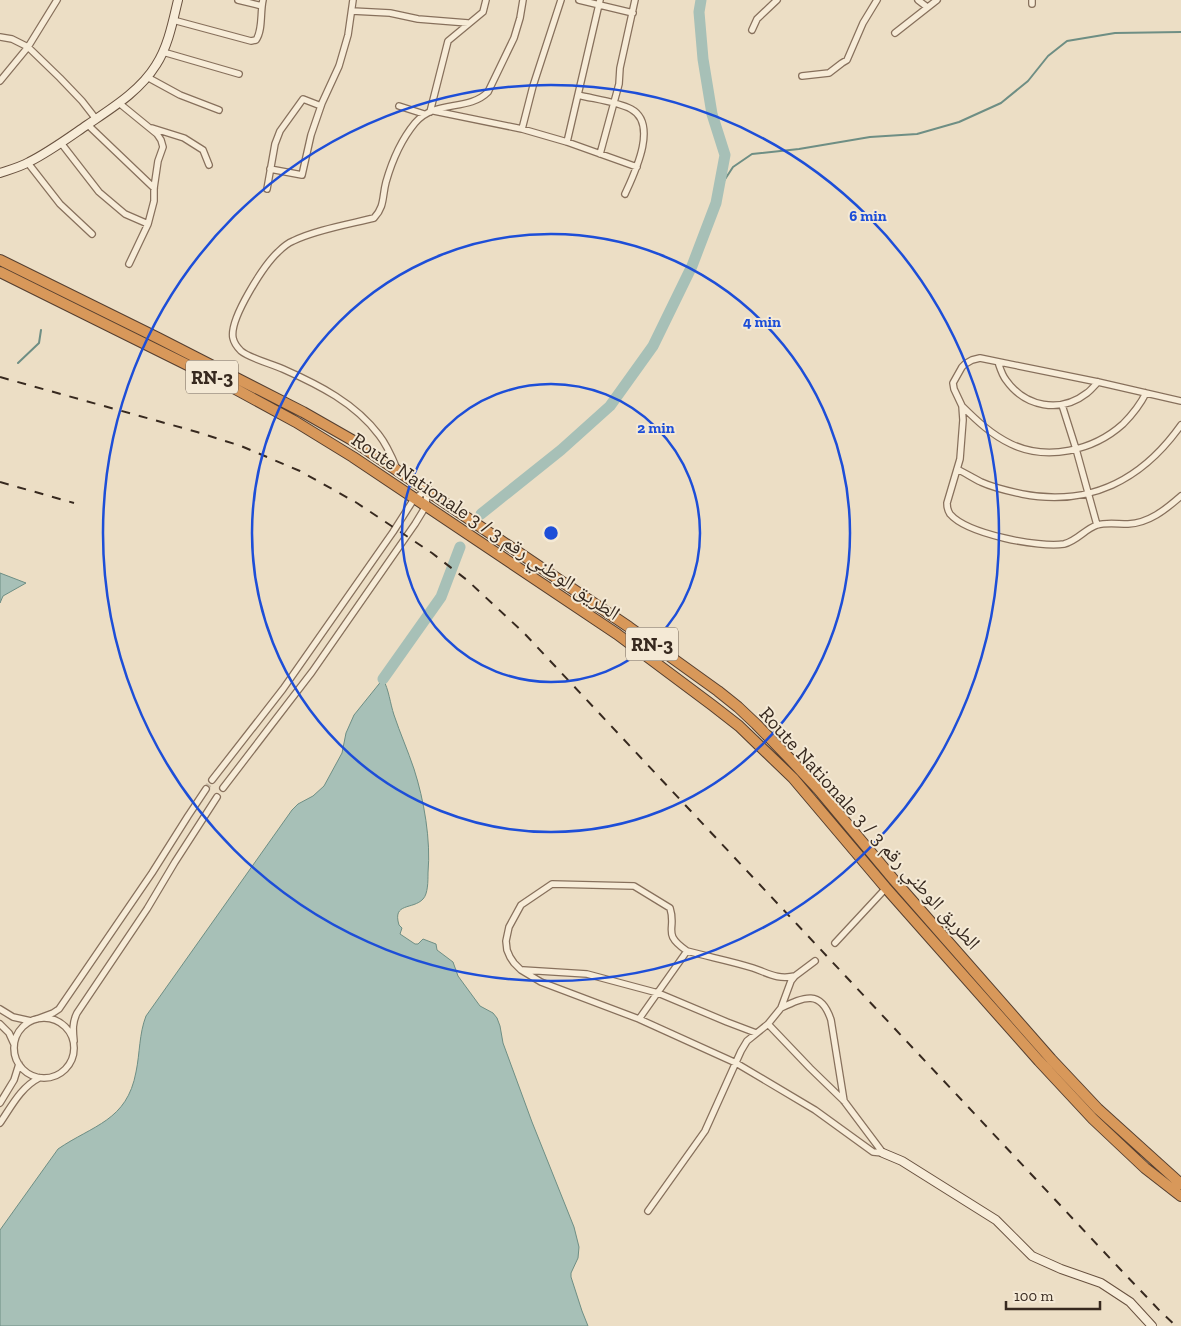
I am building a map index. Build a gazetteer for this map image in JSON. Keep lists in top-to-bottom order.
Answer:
{
  "streets": {
    "highway": ["RN-3", "Route Nationale 3 / الطريق الوطني رقم 3"]
  },
  "scale_bar": "100 m",
  "rings": ["6 min", "4 min", "2 min"]
}
